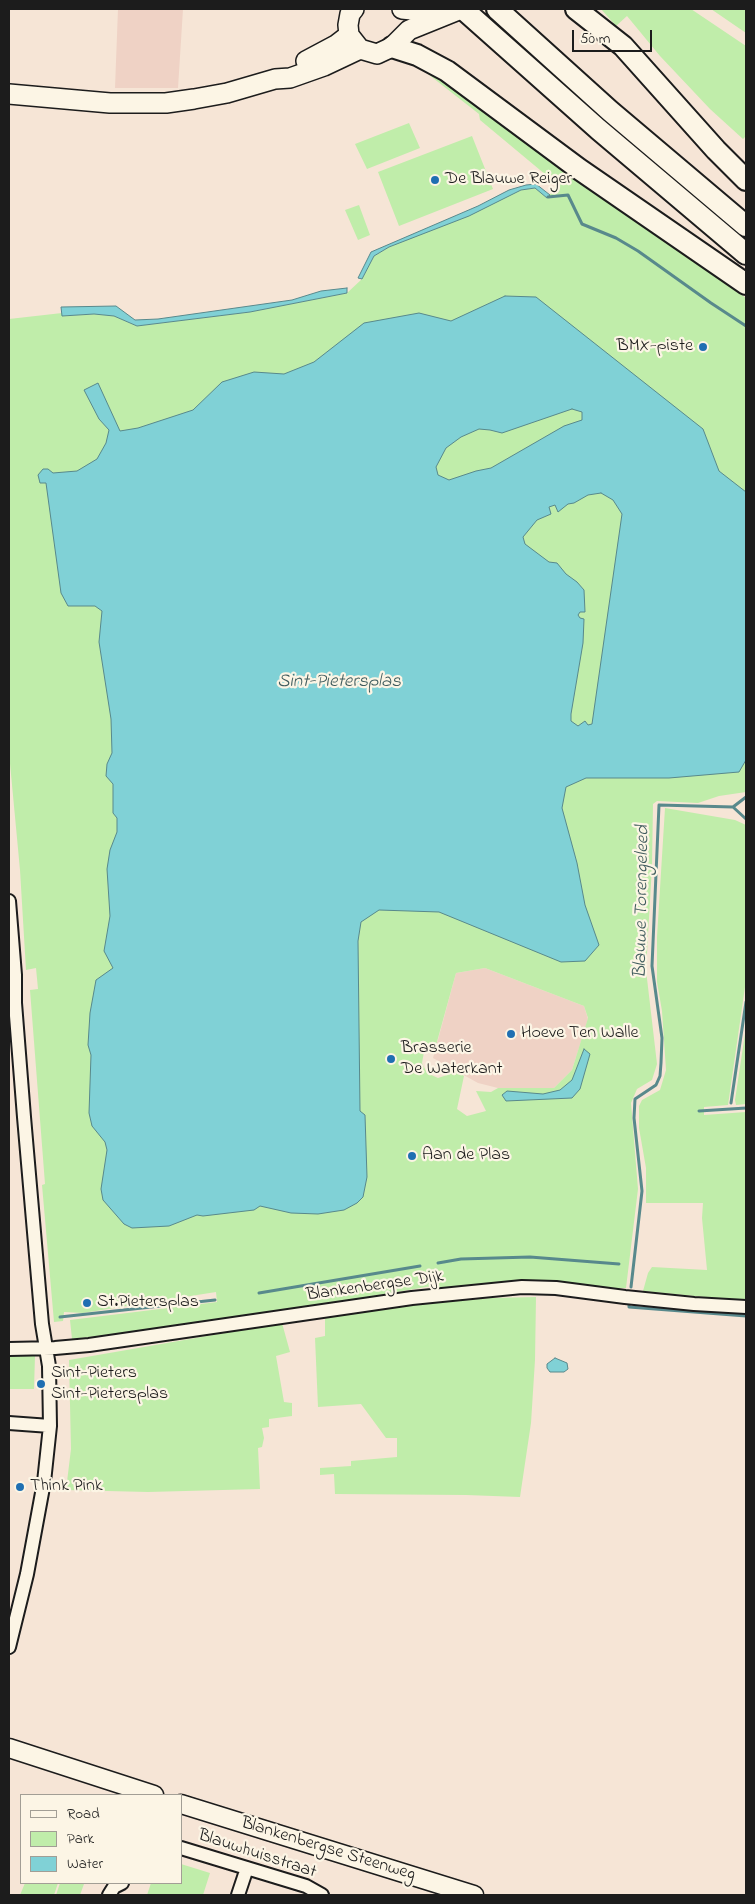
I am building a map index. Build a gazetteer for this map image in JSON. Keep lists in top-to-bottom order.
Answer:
{
  "streets": {
    "main road": ["Blankenbergse Steenweg"],
    "street": ["Blankenbergse Dijk", "Blauwhuisstraat"]
  },
  "water": ["Sint-Pietersplas", "Blauwe Torengeleed"],
  "places": [
    "De Blauwe Reiger",
    "BMX-piste",
    "Hoeve Ten Walle",
    "Brasserie De Waterkant",
    "Aan de Plas",
    "St.Pietersplas",
    "Sint-Pieters Sint-Pietersplas",
    "Think Pink"
  ],
  "legend": ["Road", "Park", "Water"],
  "scale_bar": "50 m"
}
